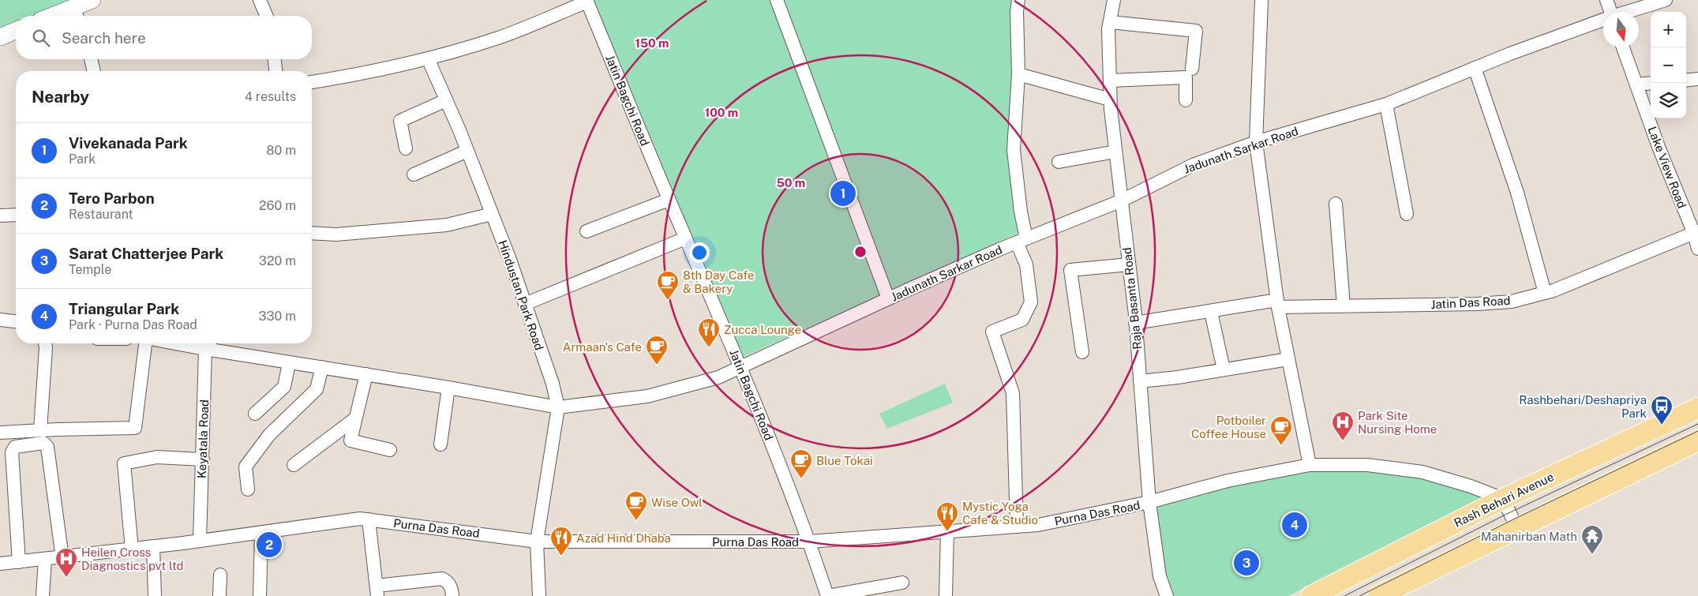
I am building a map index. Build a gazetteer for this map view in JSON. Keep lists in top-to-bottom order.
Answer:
{
  "streets": {
    "main road": ["Rash Behari Avenue"],
    "street": [
      "Jatin Bagchi Road",
      "Jadunath Sarkar Road",
      "Lake View Road",
      "Hindustan Park Road",
      "Raja Basanta Road",
      "Jatin Das Road",
      "Keyatala Road",
      "Purna Das Road"
    ]
  },
  "crossings": [
    ["Jatin Bagchi Road", "Jadunath Sarkar Road"],
    ["Jatin Bagchi Road", "Purna Das Road"],
    ["Jadunath Sarkar Road", "Hindustan Park Road"],
    ["Jadunath Sarkar Road", "Raja Basanta Road"],
    ["Jadunath Sarkar Road", "Keyatala Road"],
    ["Lake View Road", "Jatin Das Road"],
    ["Hindustan Park Road", "Purna Das Road"],
    ["Raja Basanta Road", "Jatin Das Road"],
    ["Raja Basanta Road", "Purna Das Road"],
    ["Keyatala Road", "Purna Das Road"],
    ["Rash Behari Avenue", "Purna Das Road"]
  ],
  "places": {
    "cafe": [
      "8th Day Cafe & Bakery",
      "Armaan's Cafe",
      "Potboiler Coffee House",
      "Blue Tokai",
      "Wise Owl"
    ],
    "restaurant": ["Zucca Lounge", "Mystic Yoga Cafe & Studio", "Azad Hind Dhaba"],
    "bus stop": ["Rashbehari/Deshapriya Park"],
    "hospital": ["Park Site Nursing Home", "Heilen Cross Diagnostics pvt ltd"],
    "temple": ["Mahanirban Math"]
  },
  "north": "bottom",
  "page": {
    "map_buttons": ["+", "−"],
    "search": "Search here",
    "heading": ["Nearby", "4 results"],
    "list": [
      {
        "mark": "1",
        "name": "Vivekanada Park",
        "note": "Park",
        "value": "80 m"
      },
      {
        "mark": "2",
        "name": "Tero Parbon",
        "note": "Restaurant",
        "value": "260 m"
      },
      {
        "mark": "3",
        "name": "Sarat Chatterjee Park",
        "note": "Temple",
        "value": "320 m"
      },
      {
        "mark": "4",
        "name": "Triangular Park",
        "note": "Park · Purna Das Road",
        "value": "330 m"
      }
    ],
    "pins": [
      "1",
      "4",
      "2",
      "3"
    ]
  },
  "rings": ["150 m", "100 m", "50 m"]
}
